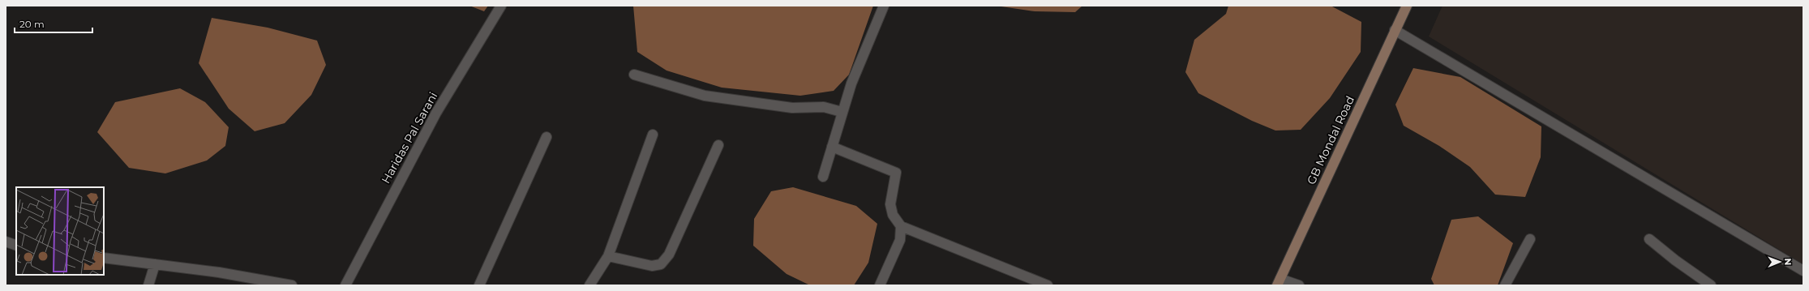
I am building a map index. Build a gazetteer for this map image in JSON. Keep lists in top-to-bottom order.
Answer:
{
  "streets": {
    "street": ["Haridas Pal Sarani", "GB Mondal Road"]
  },
  "scale_bar": "20 m",
  "north": "right"
}
